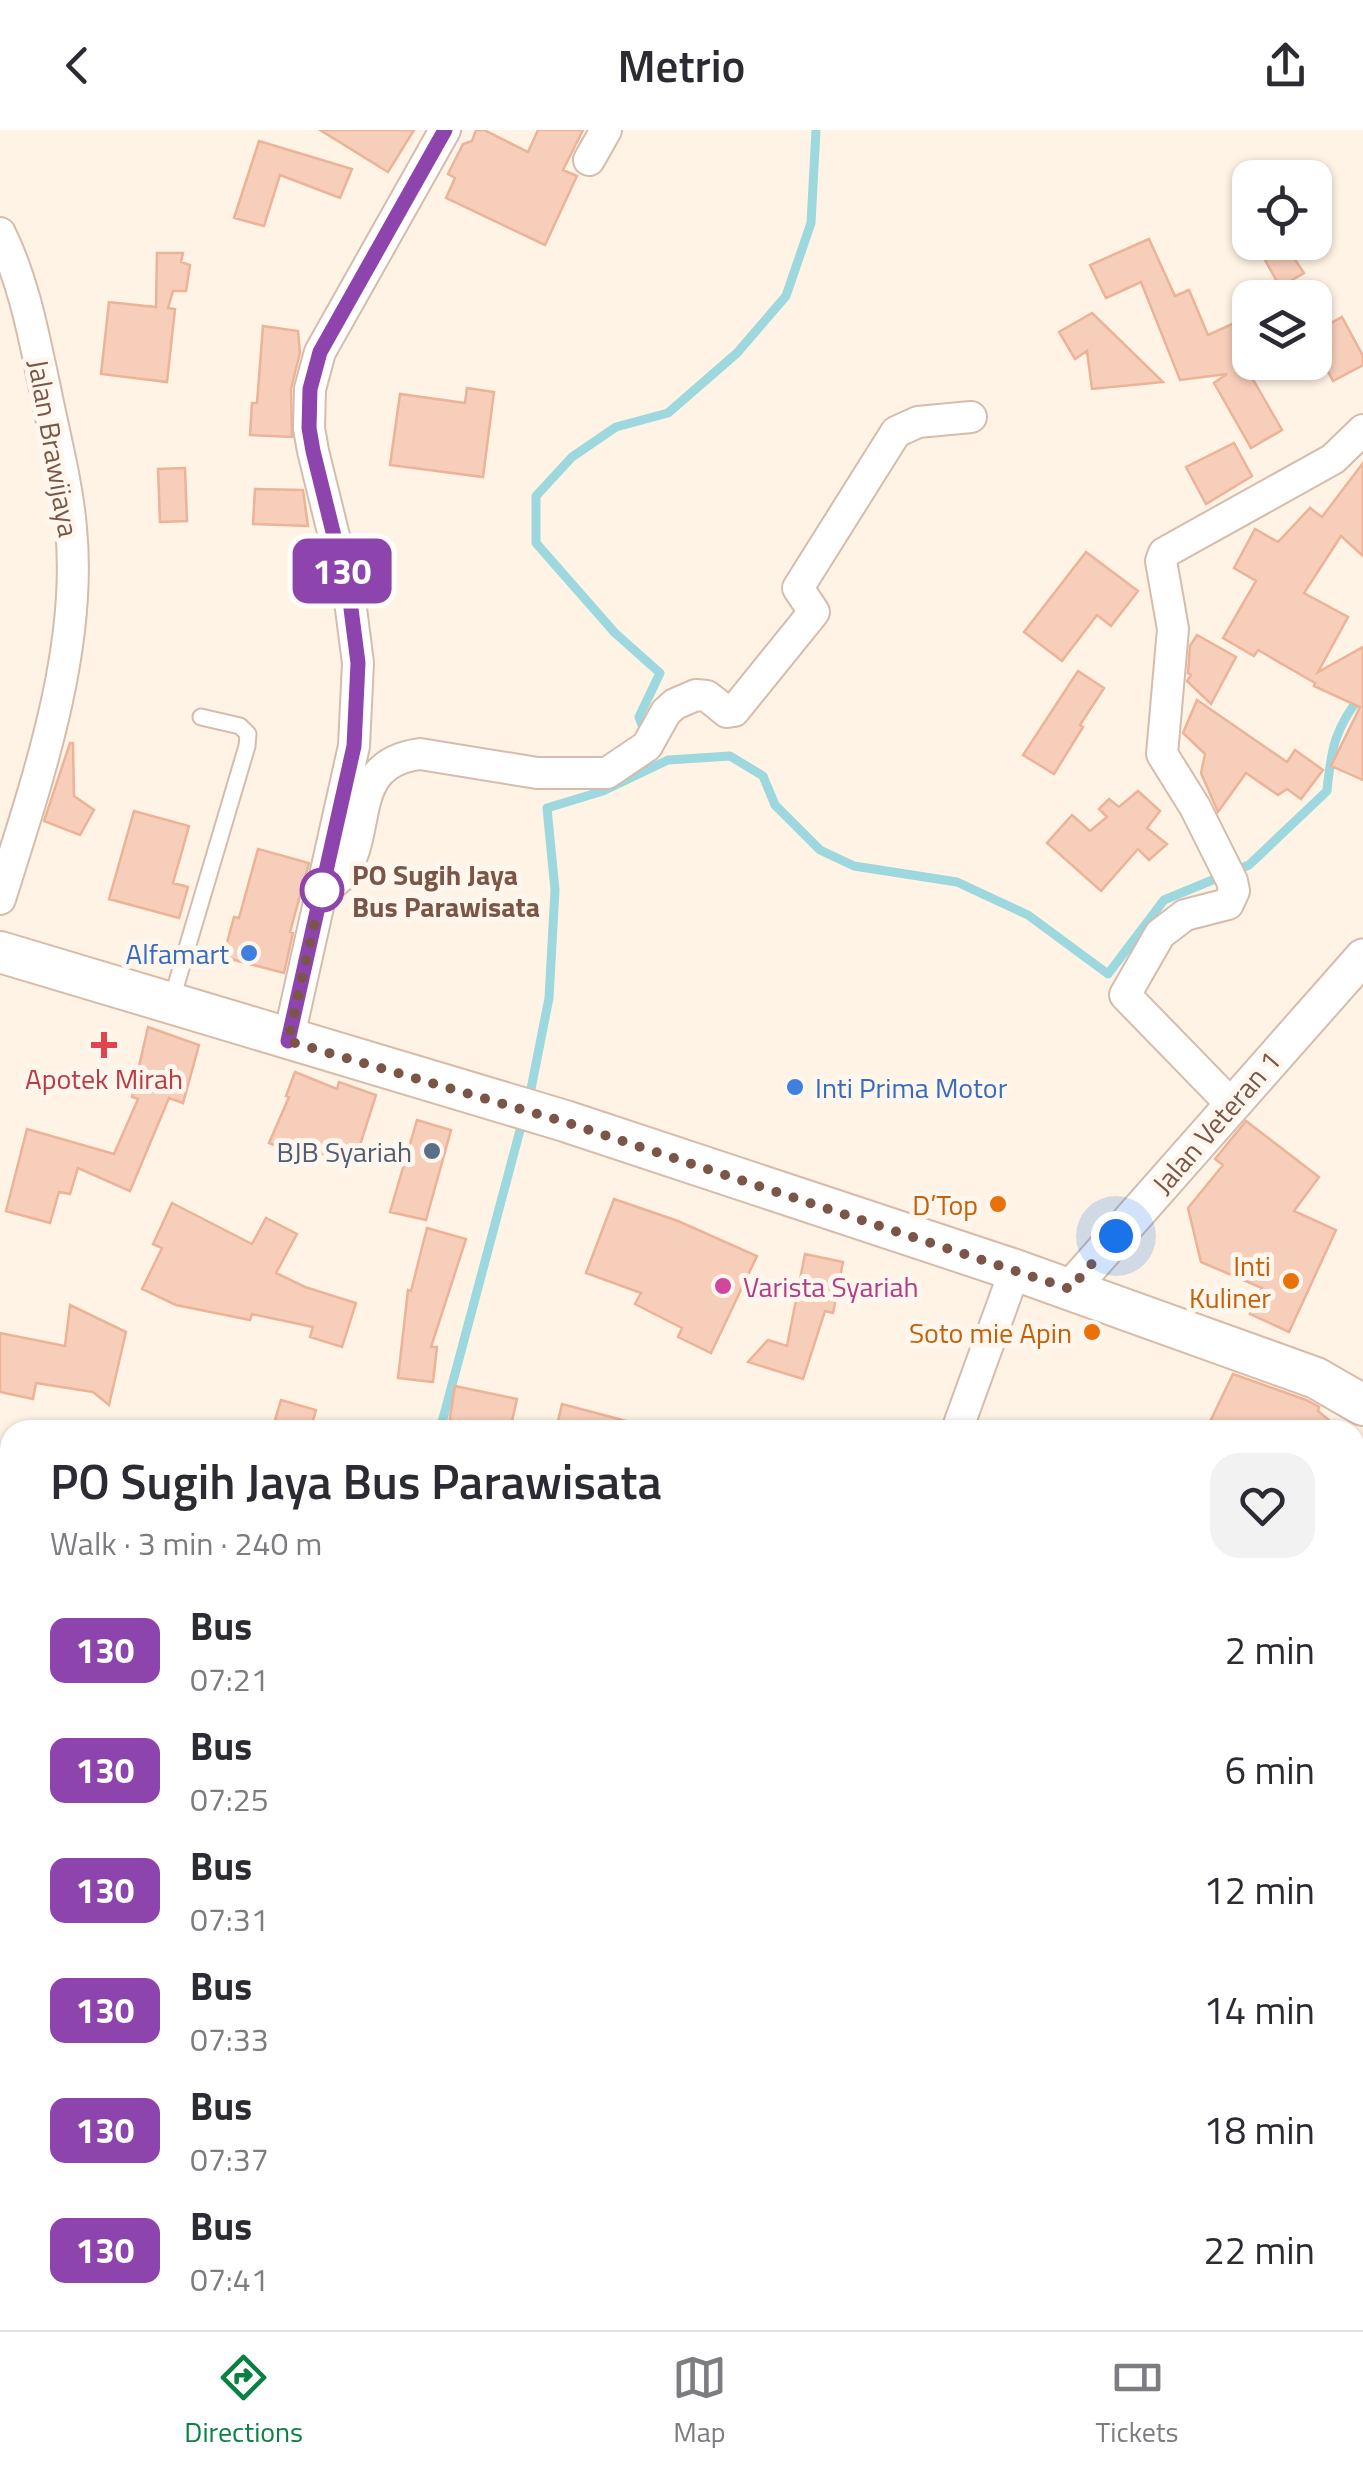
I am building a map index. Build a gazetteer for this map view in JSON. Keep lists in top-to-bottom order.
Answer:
{
  "streets": {
    "street": ["Jalan Brawijaya", "Jalan Veteran 1"]
  },
  "places": {
    "other": [
      "PO Sugih Jaya Bus Parawisata",
      "Alfamart",
      "Inti Prima Motor",
      "BJB Syariah",
      "D’Top",
      "Inti Kuliner",
      "Varista Syariah",
      "Soto mie Apin"
    ],
    "health": ["Apotek Mirah"]
  },
  "lines": ["bus line 130"],
  "page": {
    "header": "Metrio",
    "on_map": "130",
    "heading": ["PO Sugih Jaya Bus Parawisata", "Walk · 3 min · 240 m"],
    "list": [
      {
        "mark": "130",
        "name": "Bus",
        "note": "07:21",
        "value": "2 min"
      },
      {
        "mark": "130",
        "name": "Bus",
        "note": "07:25",
        "value": "6 min"
      },
      {
        "mark": "130",
        "name": "Bus",
        "note": "07:31",
        "value": "12 min"
      },
      {
        "mark": "130",
        "name": "Bus",
        "note": "07:33",
        "value": "14 min"
      },
      {
        "mark": "130",
        "name": "Bus",
        "note": "07:37",
        "value": "18 min"
      },
      {
        "mark": "130",
        "name": "Bus",
        "note": "07:41",
        "value": "22 min"
      }
    ],
    "tabs": ["Directions", "Map", "Tickets"]
  }
}
